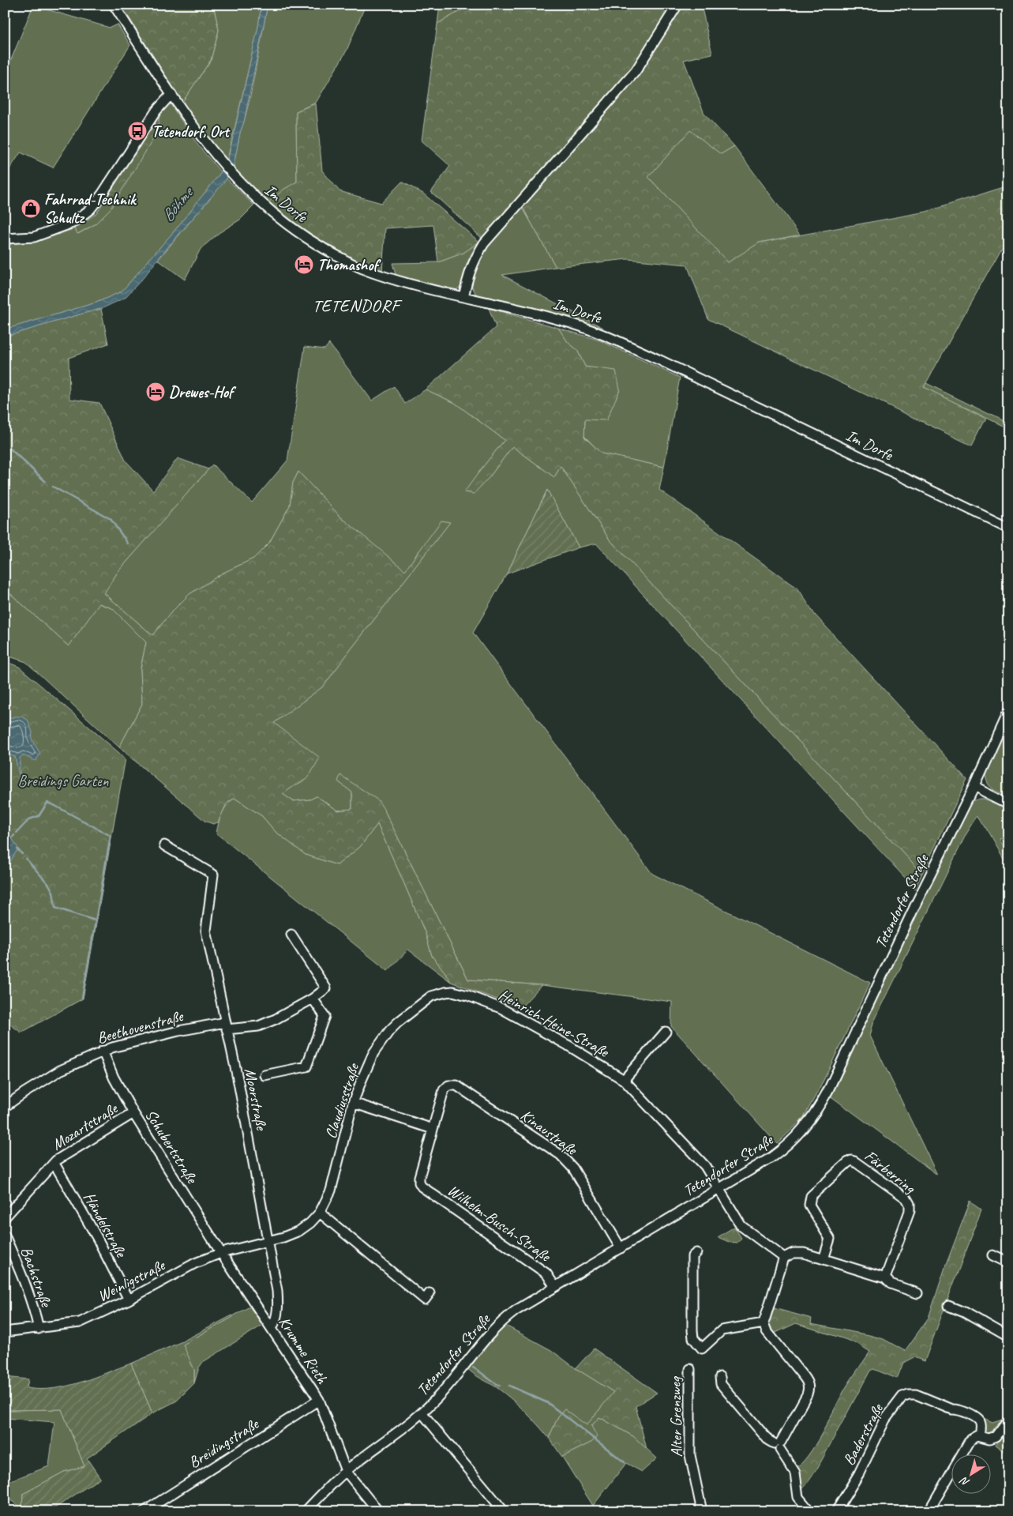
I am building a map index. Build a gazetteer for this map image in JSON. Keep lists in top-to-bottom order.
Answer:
{
  "streets": {
    "street": [
      "Im Dorfe",
      "Tetendorfer Straße",
      "Heinrich-Heine-Straße",
      "Beethovenstraße",
      "Moorstraße",
      "Claudiusstraße",
      "Mozartstraße",
      "Kinaustraße",
      "Schubertstraße",
      "Färberring",
      "Wilhelm-Busch-Straße",
      "Händelstraße",
      "Bachstraße",
      "Weinligstraße",
      "Krumme Rieth",
      "Alter Grenzweg",
      "Baderstraße",
      "Breidingstraße"
    ]
  },
  "crossings": [
    ["Tetendorfer Straße", "Heinrich-Heine-Straße"],
    ["Tetendorfer Straße", "Kinaustraße"],
    ["Tetendorfer Straße", "Wilhelm-Busch-Straße"],
    ["Tetendorfer Straße", "Krumme Rieth"],
    ["Heinrich-Heine-Straße", "Claudiusstraße"],
    ["Beethovenstraße", "Moorstraße"],
    ["Beethovenstraße", "Schubertstraße"],
    ["Moorstraße", "Claudiusstraße"],
    ["Moorstraße", "Weinligstraße"],
    ["Moorstraße", "Krumme Rieth"],
    ["Claudiusstraße", "Weinligstraße"],
    ["Mozartstraße", "Schubertstraße"],
    ["Mozartstraße", "Händelstraße"],
    ["Kinaustraße", "Wilhelm-Busch-Straße"],
    ["Schubertstraße", "Weinligstraße"],
    ["Schubertstraße", "Krumme Rieth"],
    ["Händelstraße", "Weinligstraße"],
    ["Bachstraße", "Weinligstraße"],
    ["Weinligstraße", "Krumme Rieth"],
    ["Krumme Rieth", "Breidingstraße"]
  ],
  "districts": ["TETENDORF"],
  "water": ["Böhme"],
  "parks": ["Breidings Garten"],
  "places": {
    "bus stop": ["Tetendorf, Ort"],
    "shop": ["Fahrrad-Technik Schultz"],
    "hotel": ["Thomashof", "Drewes-Hof"]
  },
  "north": "bottom left"
}
